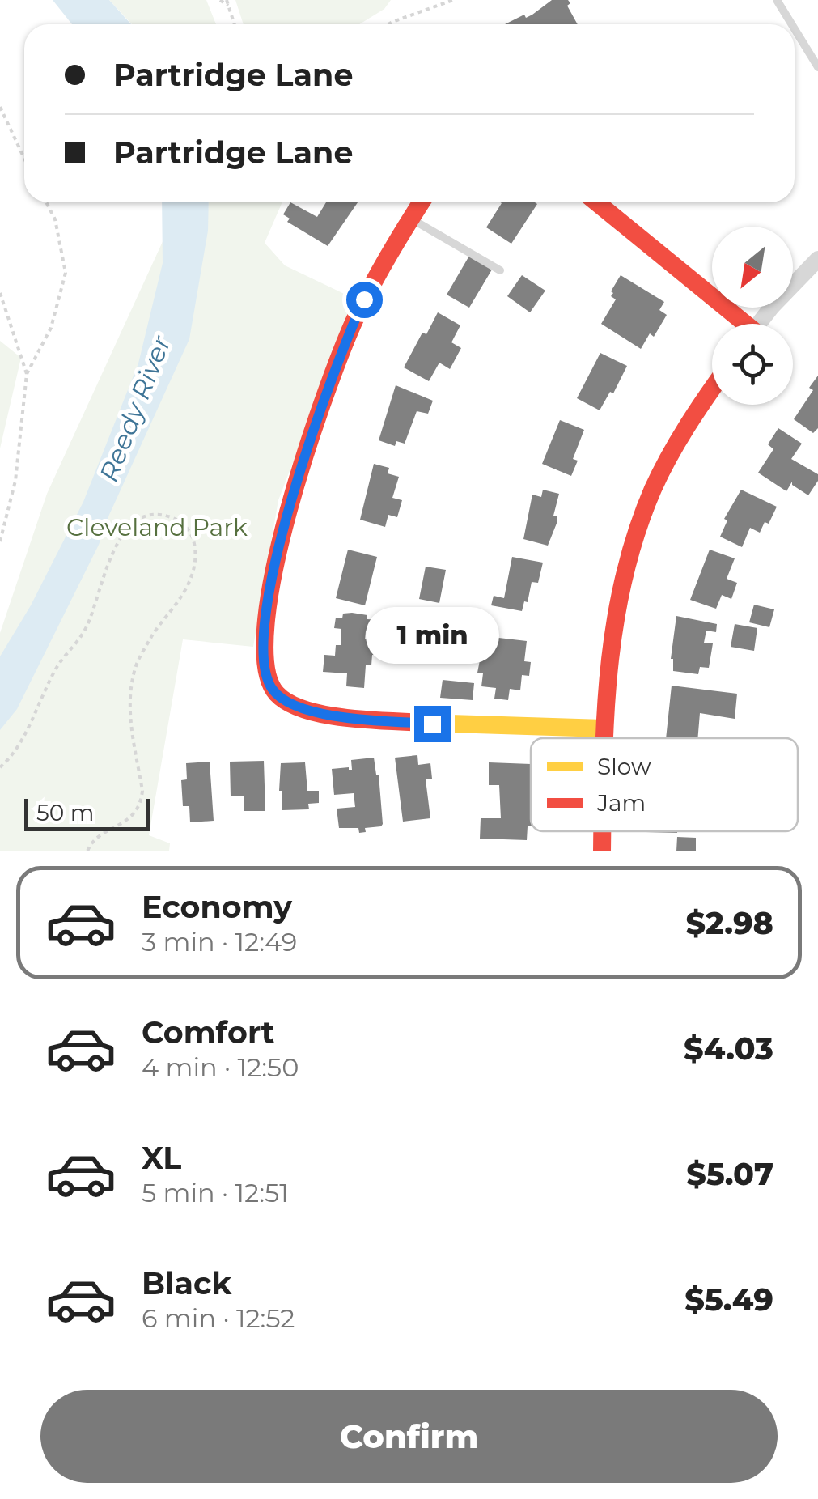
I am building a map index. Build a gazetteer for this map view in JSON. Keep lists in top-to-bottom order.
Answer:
{
  "water": ["Reedy River"],
  "parks": ["Cleveland Park"],
  "legend": ["Slow", "Jam"],
  "scale_bar": "50 m",
  "north": "bottom left",
  "page": {
    "banner": ["Partridge Lane", "Partridge Lane"],
    "bubble": "1 min",
    "scale": "50 m",
    "list": [
      {
        "name": "Economy",
        "note": "3 min · 12:49",
        "value": "$2.98"
      },
      {
        "name": "Comfort",
        "note": "4 min · 12:50",
        "value": "$4.03"
      },
      {
        "name": "XL",
        "note": "5 min · 12:51",
        "value": "$5.07"
      },
      {
        "name": "Black",
        "note": "6 min · 12:52",
        "value": "$5.49"
      }
    ],
    "buttons": "Confirm"
  }
}
